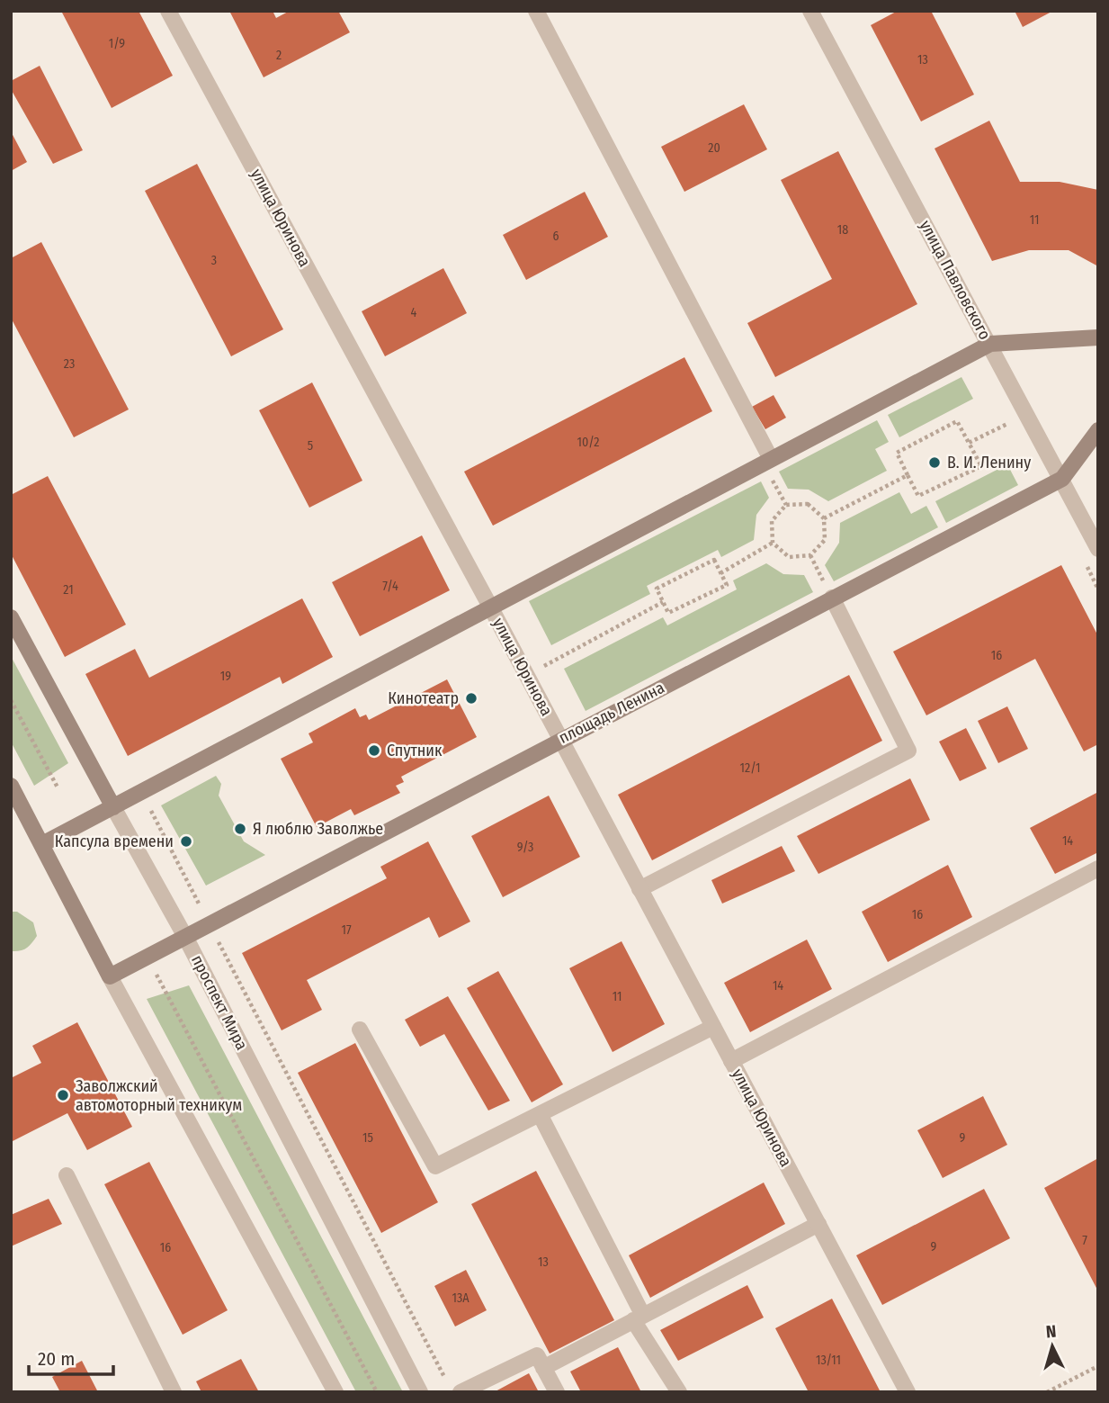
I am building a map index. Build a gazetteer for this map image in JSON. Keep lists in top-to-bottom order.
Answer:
{
  "streets": {
    "street": [
      "улица Юринова",
      "улица Павловского",
      "площадь Ленина",
      "проспект Мира"
    ]
  },
  "crossings": [
    ["улица Юринова", "площадь Ленина"],
    ["улица Павловского", "площадь Ленина"],
    ["площадь Ленина", "проспект Мира"]
  ],
  "places": [
    "В. И. Ленину",
    "Кинотеатр",
    "Спутник",
    "Я люблю Заволжье",
    "Капсула времени",
    "Заволжский автомоторный техникум"
  ],
  "house_numbers": [
    "1/9",
    "2",
    "13",
    "20",
    "11",
    "18",
    "6",
    "3",
    "4",
    "23",
    "10/2",
    "5",
    "7/4",
    "21",
    "16",
    "19",
    "12/1",
    "14",
    "9/3",
    "16",
    "17",
    "14",
    "11",
    "15",
    "9",
    "7",
    "9",
    "16",
    "13",
    "13А",
    "13/11"
  ],
  "scale_bar": "20 m",
  "north": "top"
}
